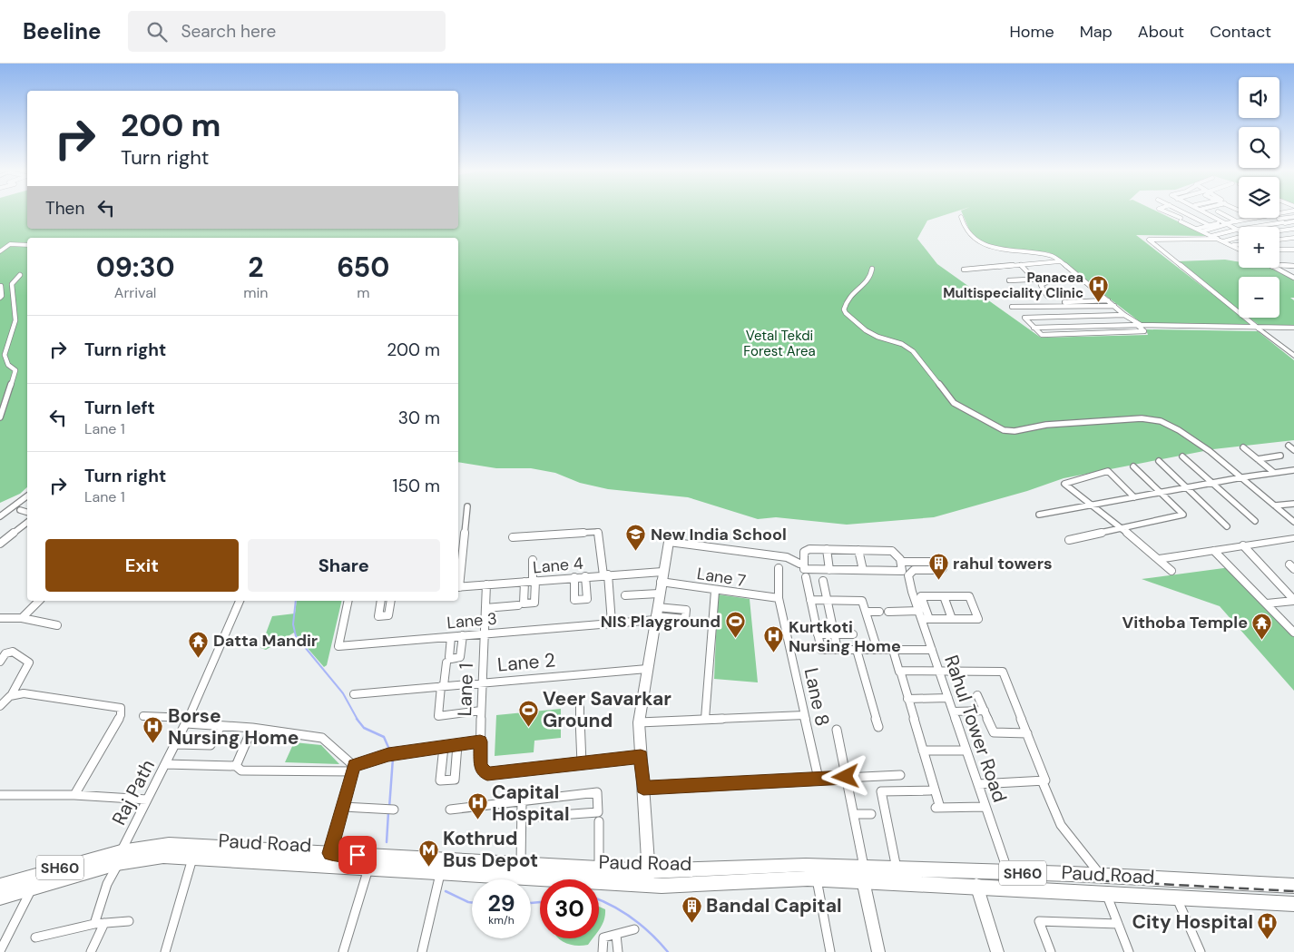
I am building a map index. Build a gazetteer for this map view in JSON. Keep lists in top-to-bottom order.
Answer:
{
  "streets": {
    "main road": ["Paud Road", "SH60"],
    "street": [
      "Lane 4",
      "Lane 7",
      "Lane 3",
      "Lane 2",
      "Lane 1",
      "Lane 8",
      "Rahul Tower Road",
      "Raj Path"
    ]
  },
  "crossings": [
    ["Lane 4", "Lane 1"],
    ["Lane 7", "Lane 8"],
    ["Lane 3", "Lane 1"],
    ["Lane 2", "Lane 1"],
    ["Rahul Tower Road", "Paud Road"],
    ["Raj Path", "Paud Road"]
  ],
  "parks": ["Vetal Tekdi Forest Area"],
  "places": {
    "hospital": [
      "Panacea Multispeciality Clinic",
      "Kurtkoti Nursing Home",
      "Borse Nursing Home",
      "Capital Hospital",
      "City Hospital"
    ],
    "school or university": ["New India School"],
    "building": ["rahul towers", "Bandal Capital"],
    "sports": ["NIS Playground", "Veer Savarkar Ground"],
    "temple": ["Vithoba Temple", "Datta Mandir"],
    "metro station": ["Kothrud Bus Depot"]
  },
  "page": {
    "header": "Beeline",
    "search": "Search here",
    "nav": [
      "Home",
      "Map",
      "About",
      "Contact"
    ],
    "map_buttons": ["+", "−"],
    "turn": ["200 m", "Turn right"],
    "then": "Then",
    "eta": [
      "09:30",
      "Arrival",
      "2",
      "min",
      "650",
      "m"
    ],
    "list": [
      {
        "name": "Turn right",
        "value": "200 m"
      },
      {
        "name": "Turn left",
        "note": "Lane 1",
        "value": "30 m"
      },
      {
        "name": "Turn right",
        "note": "Lane 1",
        "value": "150 m"
      }
    ],
    "buttons": ["Exit", "Share"],
    "speed": "29 km/h",
    "limit": "30"
  }
}
